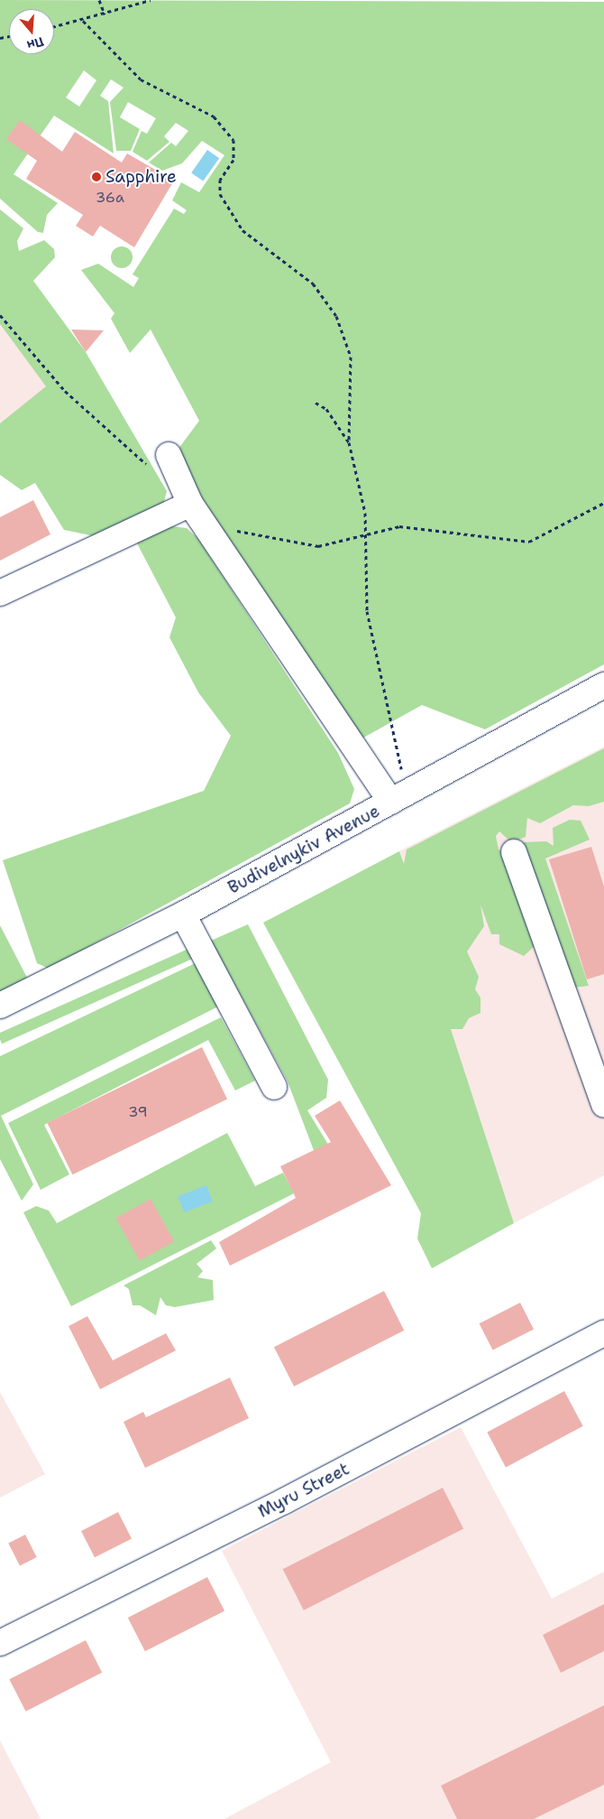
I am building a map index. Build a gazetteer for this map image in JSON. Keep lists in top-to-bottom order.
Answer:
{
  "streets": {
    "street": ["Budivelnykiv Avenue", "Myru Street"]
  },
  "places": ["Sapphire"],
  "house_numbers": ["36а", "39"],
  "north": "bottom"
}
